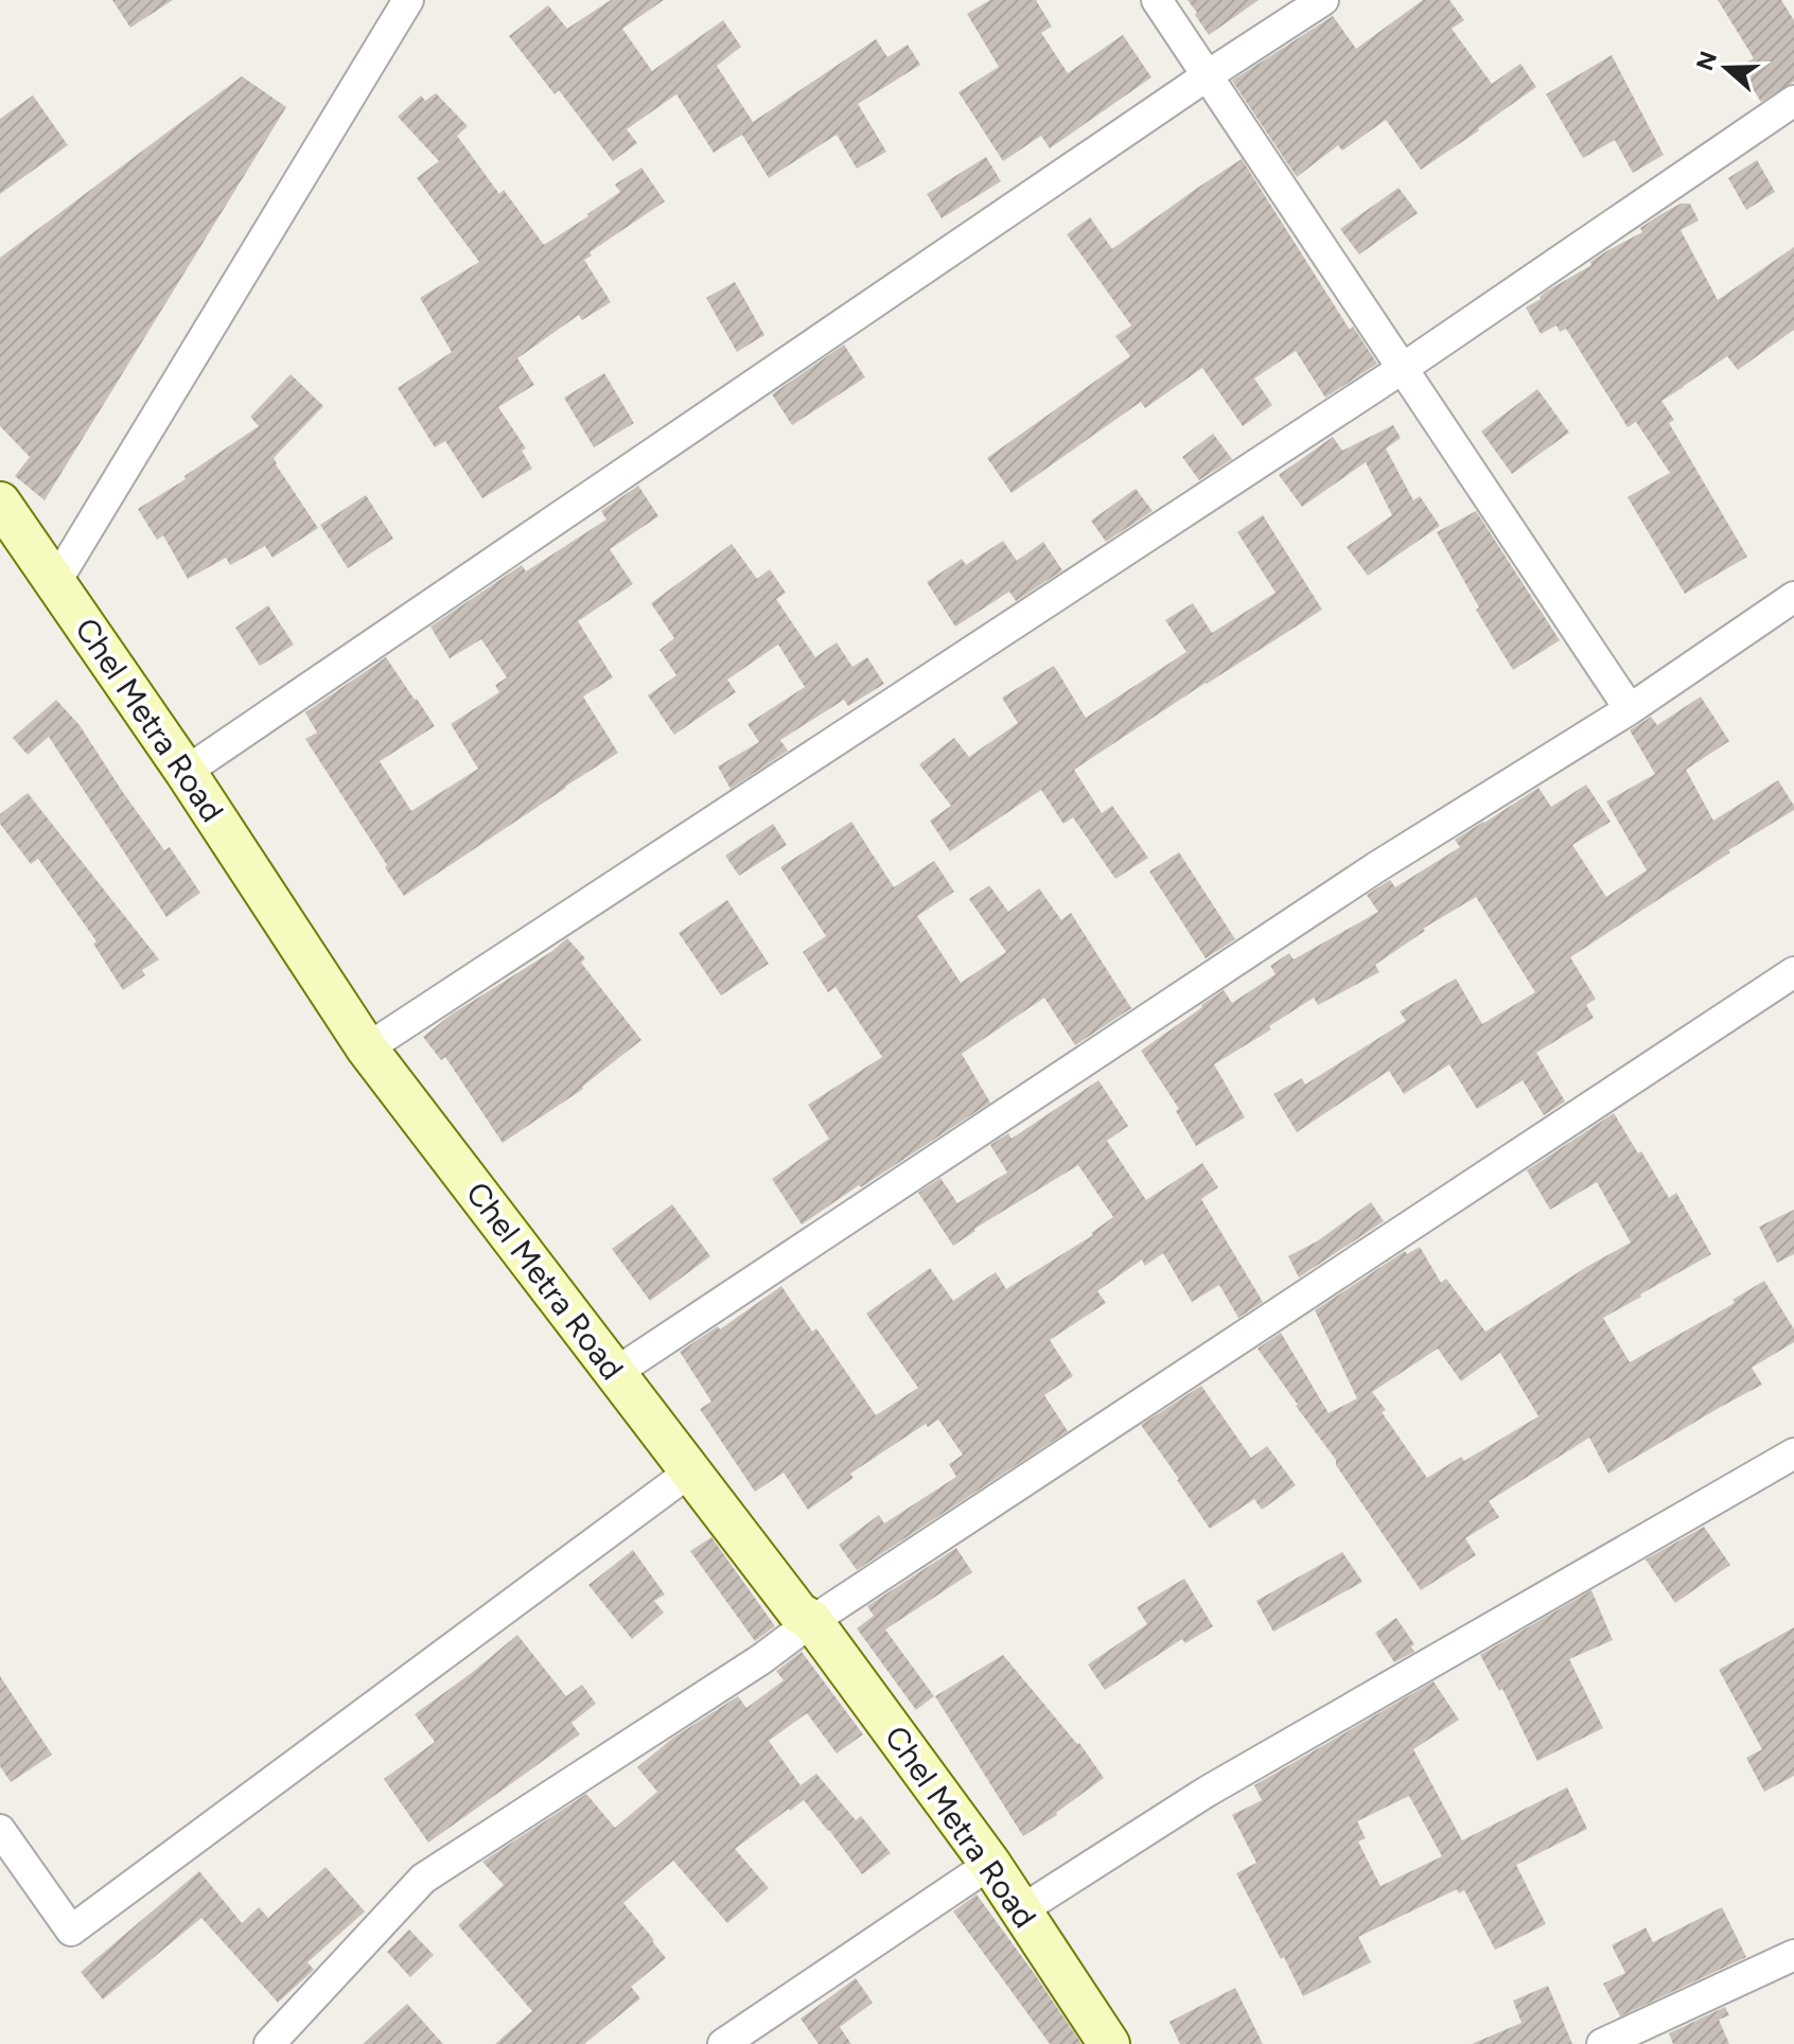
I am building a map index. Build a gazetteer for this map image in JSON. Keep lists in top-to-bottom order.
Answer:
{
  "streets": {
    "street": ["Chel Metra Road"]
  },
  "north": "left"
}
